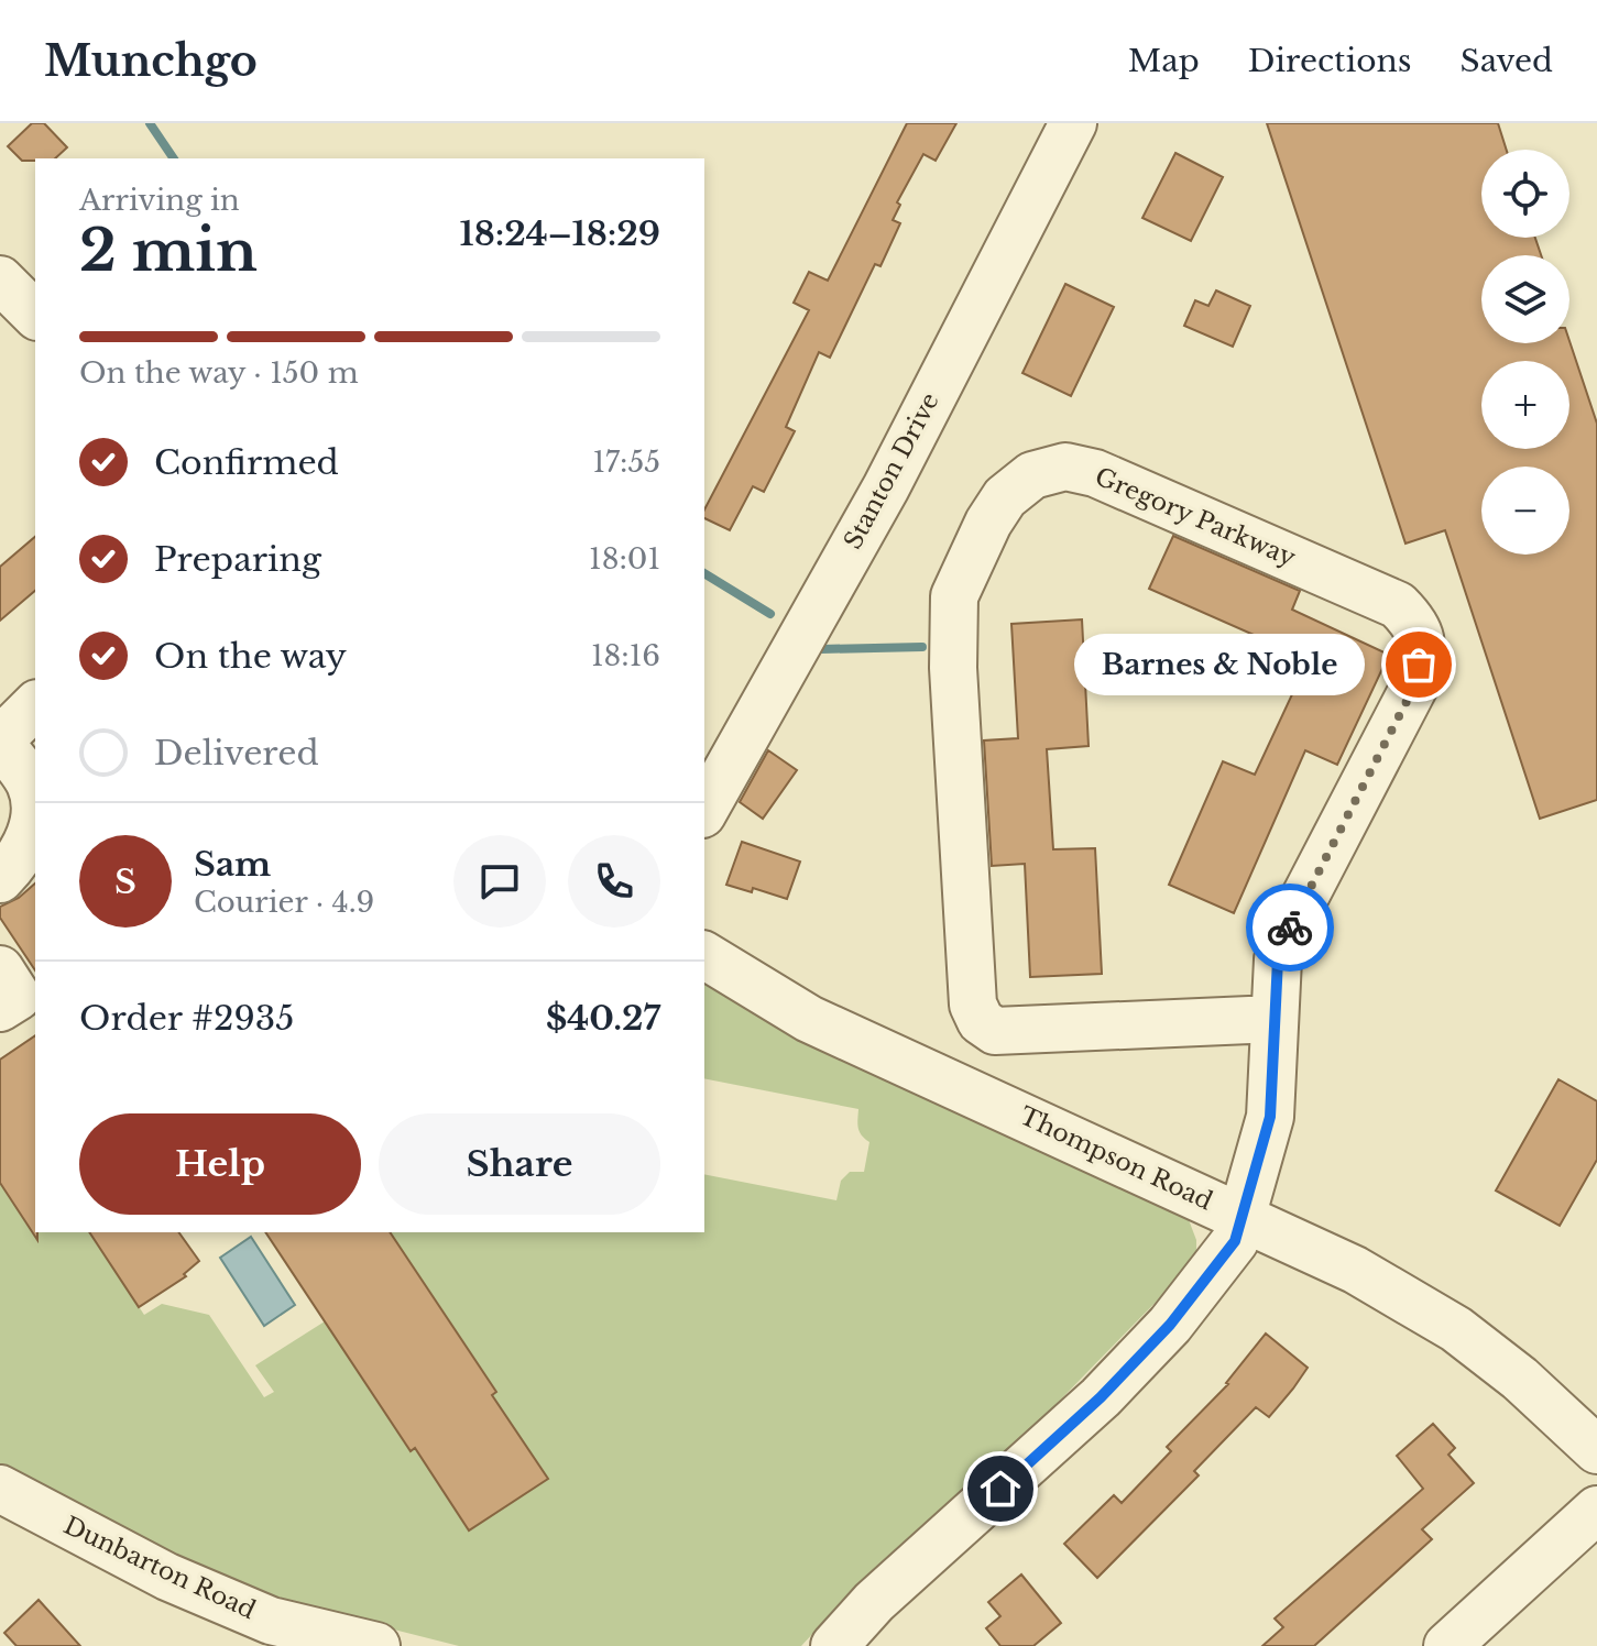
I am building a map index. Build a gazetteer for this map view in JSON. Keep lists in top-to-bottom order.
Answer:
{
  "streets": {
    "street": [
      "Stanton Drive",
      "Gregory Parkway",
      "Thompson Road",
      "Dunbarton Road"
    ]
  },
  "crossings": [
    ["Gregory Parkway", "Thompson Road"]
  ],
  "places": ["Barnes & Noble"],
  "page": {
    "header": "Munchgo",
    "nav": ["Map", "Directions", "Saved"],
    "map_buttons": ["+", "−"],
    "heading": ["2 min", "Arriving in", "18:24–18:29"],
    "panel": [
      "Sam",
      "Courier · 4.9",
      "Order #2935",
      "$40.27"
    ],
    "bar": "On the way · 150 m",
    "list": [
      ["Confirmed", "17:55"],
      ["Preparing", "18:01"],
      ["On the way", "18:16"],
      "Delivered"
    ],
    "bubble": "Barnes & Noble",
    "round": "S",
    "buttons": ["Help", "Share"]
  }
}
